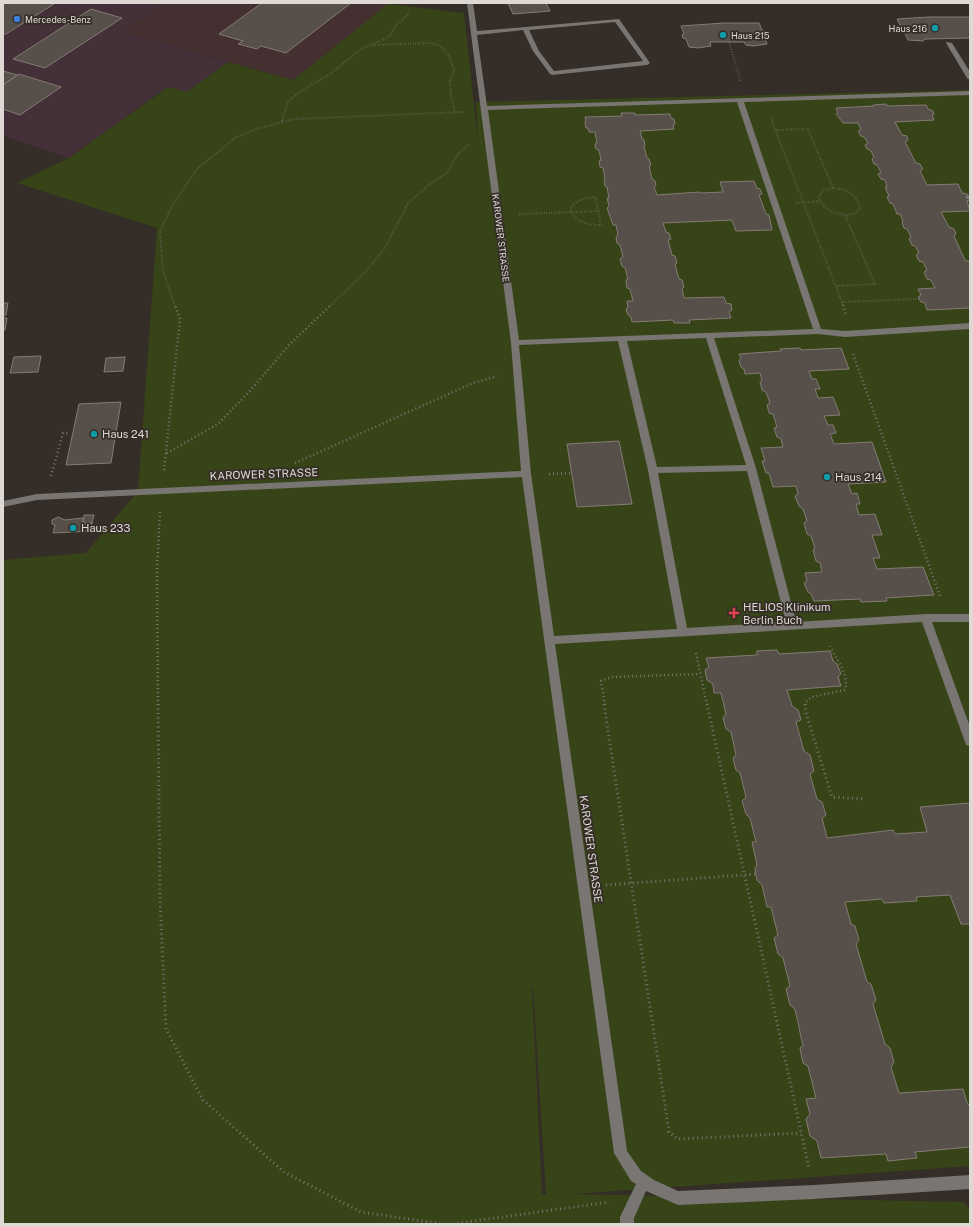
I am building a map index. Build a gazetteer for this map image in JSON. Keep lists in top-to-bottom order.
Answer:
{
  "streets": {
    "lane": ["KAROWER STRASSE"]
  },
  "places": {
    "other": [
      "Mercedes-Benz",
      "Haus 216",
      "Haus 215",
      "Haus 241",
      "Haus 214",
      "Haus 233"
    ],
    "health": ["HELIOS Klinikum Berlin Buch"]
  }
}
